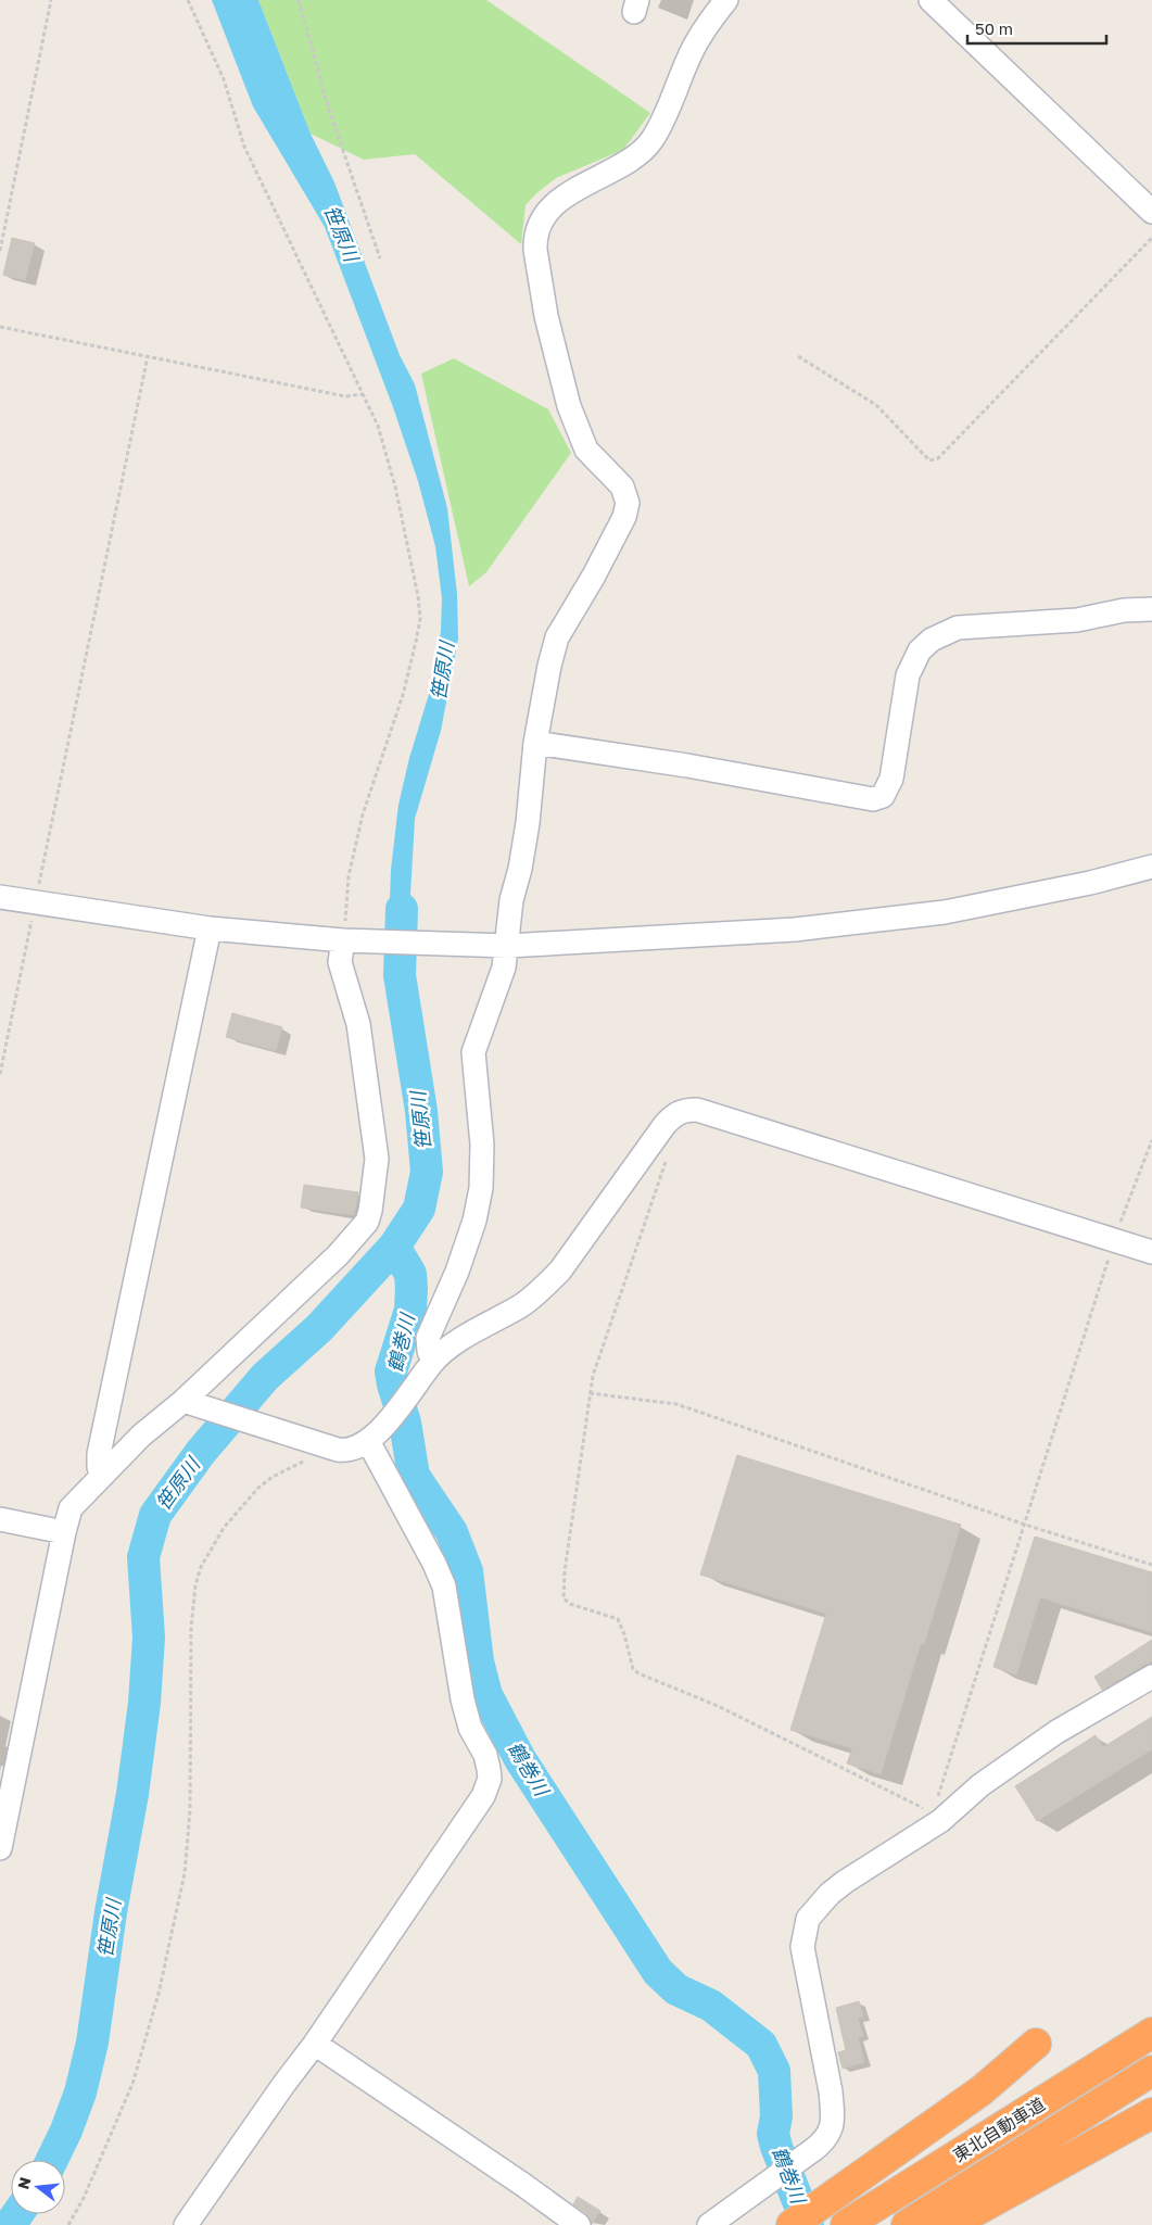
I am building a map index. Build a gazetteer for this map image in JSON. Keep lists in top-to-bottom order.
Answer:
{
  "streets": {
    "highway": ["東北自動車道"]
  },
  "water": ["笹原川", "鶴巻川"],
  "scale_bar": "50 m",
  "north": "left"
}
